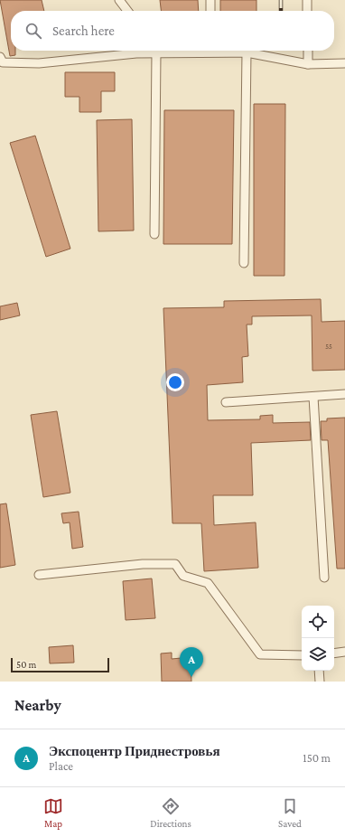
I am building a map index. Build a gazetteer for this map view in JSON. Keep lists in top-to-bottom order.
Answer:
{
  "house_numbers": ["55"],
  "scale_bar": "50 m",
  "page": {
    "search": "Search here",
    "pins": "A",
    "scale": "50 m",
    "heading": "Nearby",
    "list": [
      {
        "mark": "A",
        "name": "Экспоцентр Приднестровья",
        "note": "Place",
        "value": "150 m"
      }
    ],
    "nav": ["Map", "Directions", "Saved"]
  }
}
